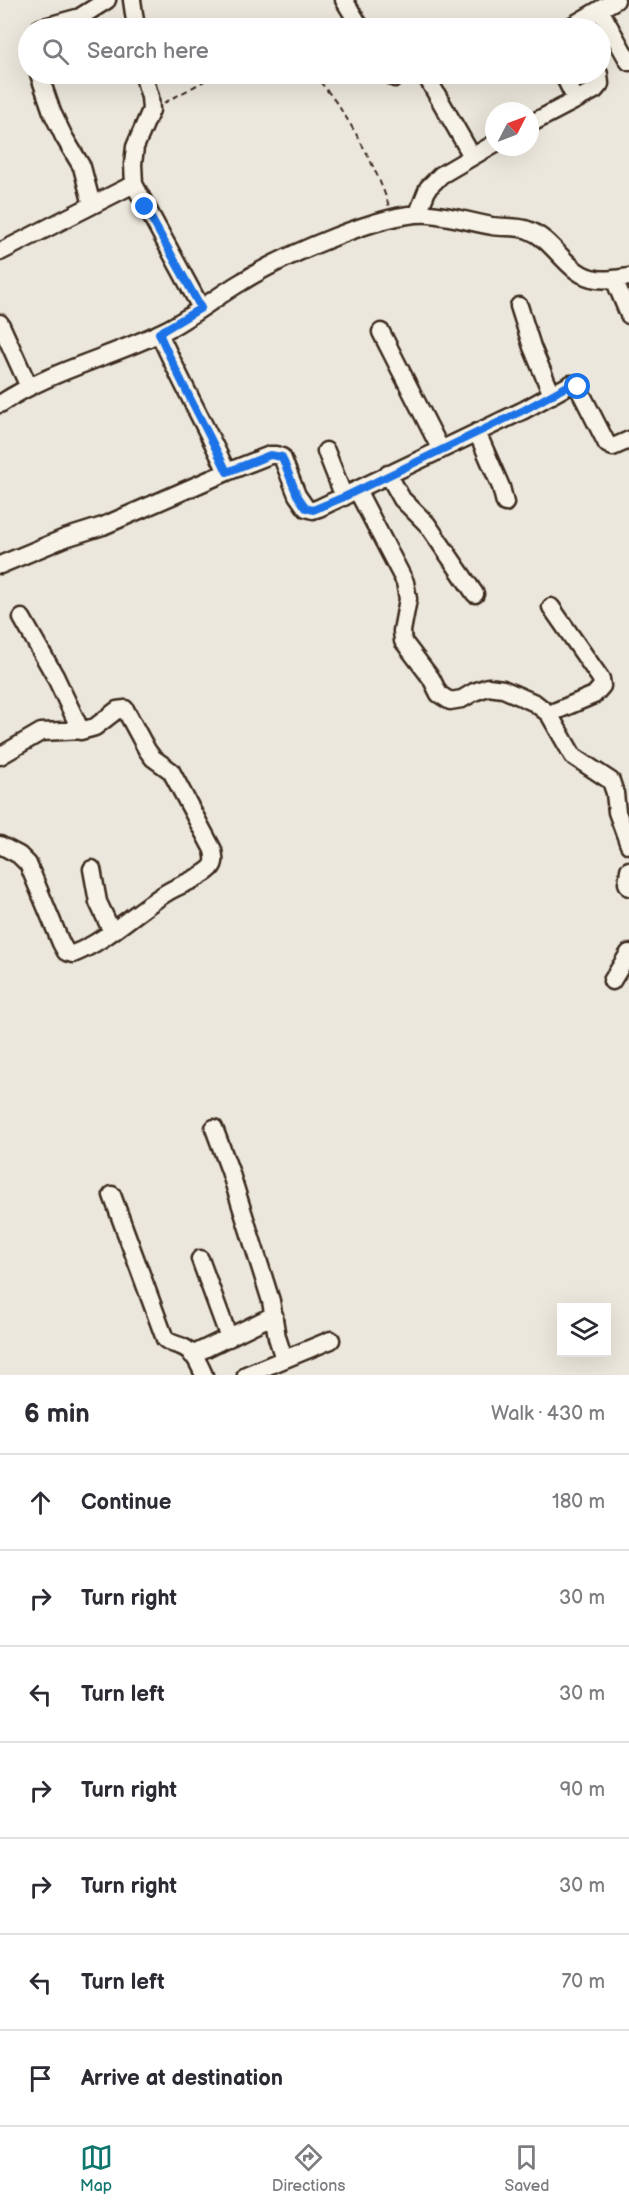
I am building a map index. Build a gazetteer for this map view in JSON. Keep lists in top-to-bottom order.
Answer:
{
  "north": "top right",
  "page": {
    "search": "Search here",
    "heading": ["6 min", "Walk · 430 m"],
    "list": [
      ["Continue", "180 m"],
      ["Turn right", "30 m"],
      ["Turn left", "30 m"],
      ["Turn right", "90 m"],
      ["Turn right", "30 m"],
      ["Turn left", "70 m"],
      "Arrive at destination"
    ],
    "nav": ["Map", "Directions", "Saved"]
  }
}
